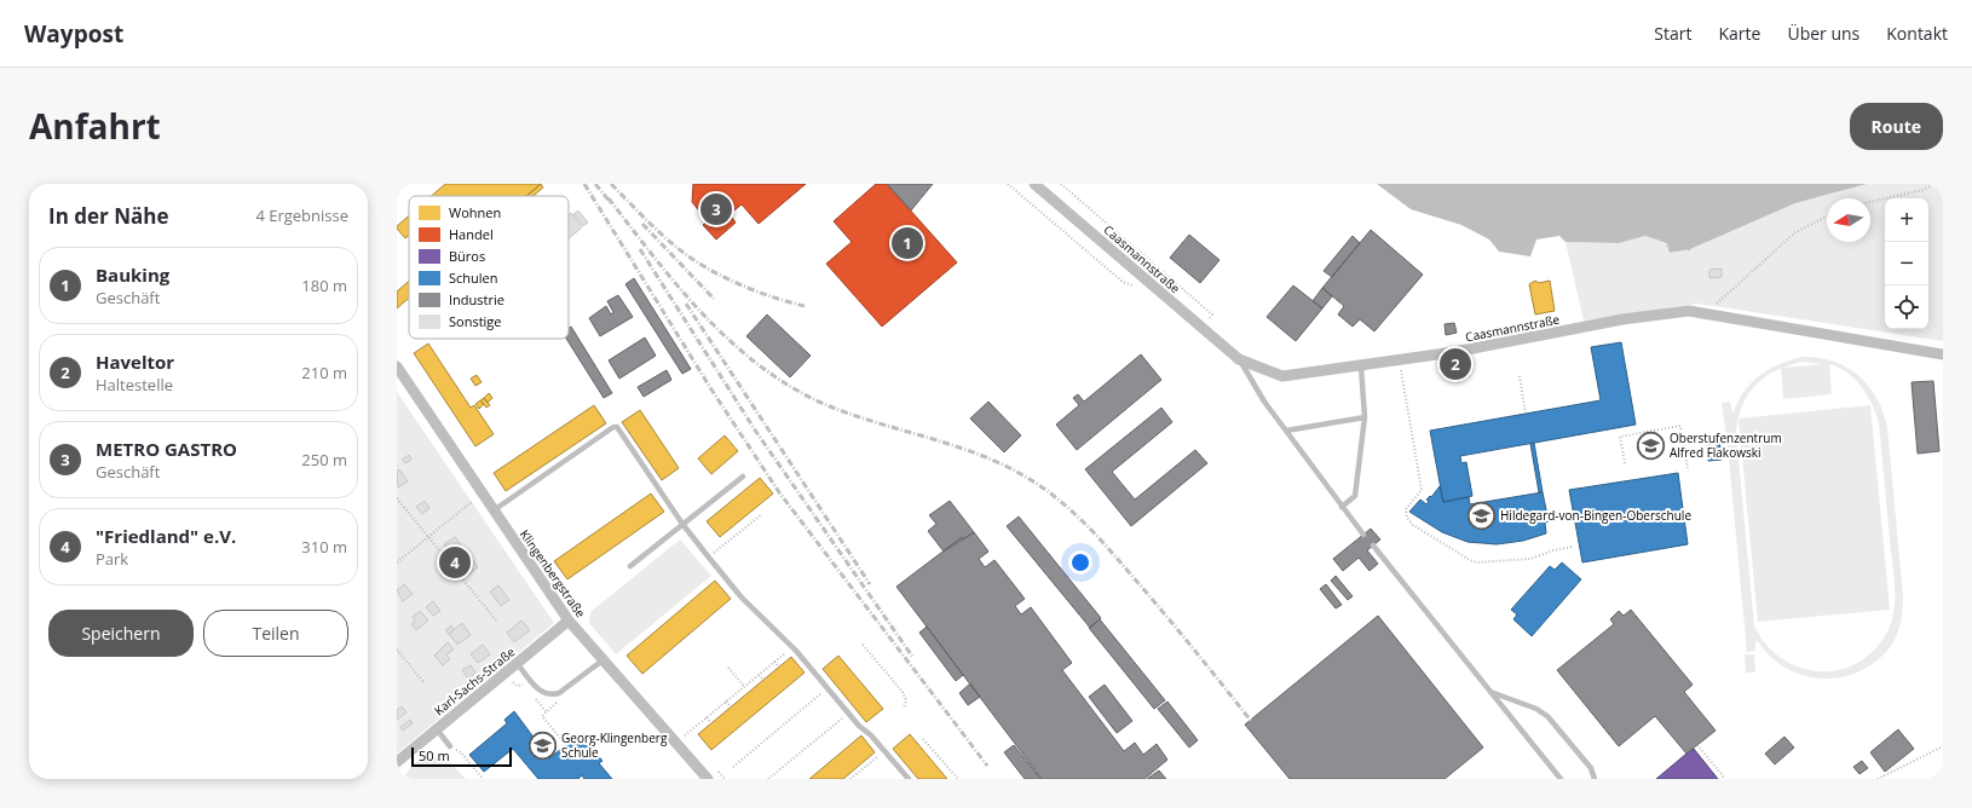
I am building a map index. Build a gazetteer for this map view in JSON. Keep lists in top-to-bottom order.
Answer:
{
  "streets": {
    "street": ["Caasmannstraße", "Klingenbergstraße", "Karl-Sachs-Straße"]
  },
  "crossings": [
    ["Klingenbergstraße", "Karl-Sachs-Straße"]
  ],
  "places": {
    "school or university": ["Oberstufenzentrum Alfred Flakowski", "Hildegard-von-Bingen-Oberschule", "Georg-Klingenberg Schule"]
  },
  "legend": [
    "Wohnen",
    "Handel",
    "Büros",
    "Schulen",
    "Industrie",
    "Sonstige"
  ],
  "scale_bar": "50 m",
  "north": "left",
  "page": {
    "header": "Waypost",
    "nav": [
      "Start",
      "Karte",
      "Über uns",
      "Kontakt"
    ],
    "title": "Anfahrt",
    "buttons": [
      "Route",
      ["Speichern", "Teilen"]
    ],
    "heading": ["In der Nähe", "4 Ergebnisse"],
    "pins": [
      "3",
      "1",
      "2",
      "4"
    ],
    "map_buttons": ["+", "−"],
    "list": [
      {
        "mark": "1",
        "name": "Bauking",
        "note": "Geschäft",
        "value": "180 m"
      },
      {
        "mark": "2",
        "name": "Haveltor",
        "note": "Haltestelle",
        "value": "210 m"
      },
      {
        "mark": "3",
        "name": "METRO GASTRO",
        "note": "Geschäft",
        "value": "250 m"
      },
      {
        "mark": "4",
        "name": "\"Friedland\" e.V.",
        "note": "Park",
        "value": "310 m"
      }
    ],
    "scale": "50 m"
  }
}
